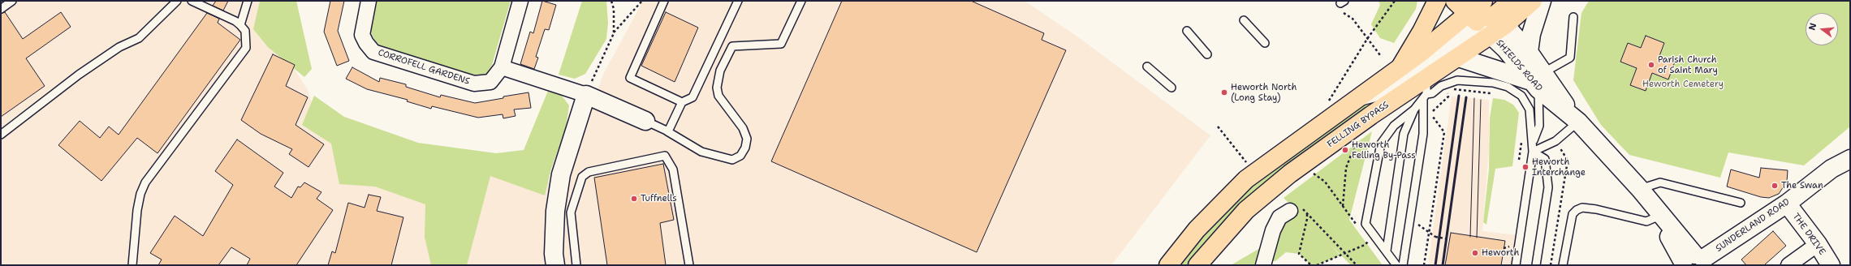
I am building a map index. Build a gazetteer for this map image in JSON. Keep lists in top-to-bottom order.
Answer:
{
  "streets": {
    "main road": [
      "SHIELDS ROAD",
      "FELLING BYPASS",
      "SUNDERLAND ROAD",
      "THE DRIVE"
    ],
    "street": ["CORROFELL GARDENS"]
  },
  "crossings": [
    ["SHIELDS ROAD", "FELLING BYPASS"],
    ["SHIELDS ROAD", "SUNDERLAND ROAD"],
    ["SUNDERLAND ROAD", "THE DRIVE"]
  ],
  "parks": ["Heworth Cemetery"],
  "places": [
    "Parish Church of Saint Mary",
    "Heworth North (Long Stay)",
    "Heworth Felling By-Pass",
    "Heworth Interchange",
    "The Swan",
    "Tuffnells",
    "Heworth"
  ],
  "north": "left"
}
